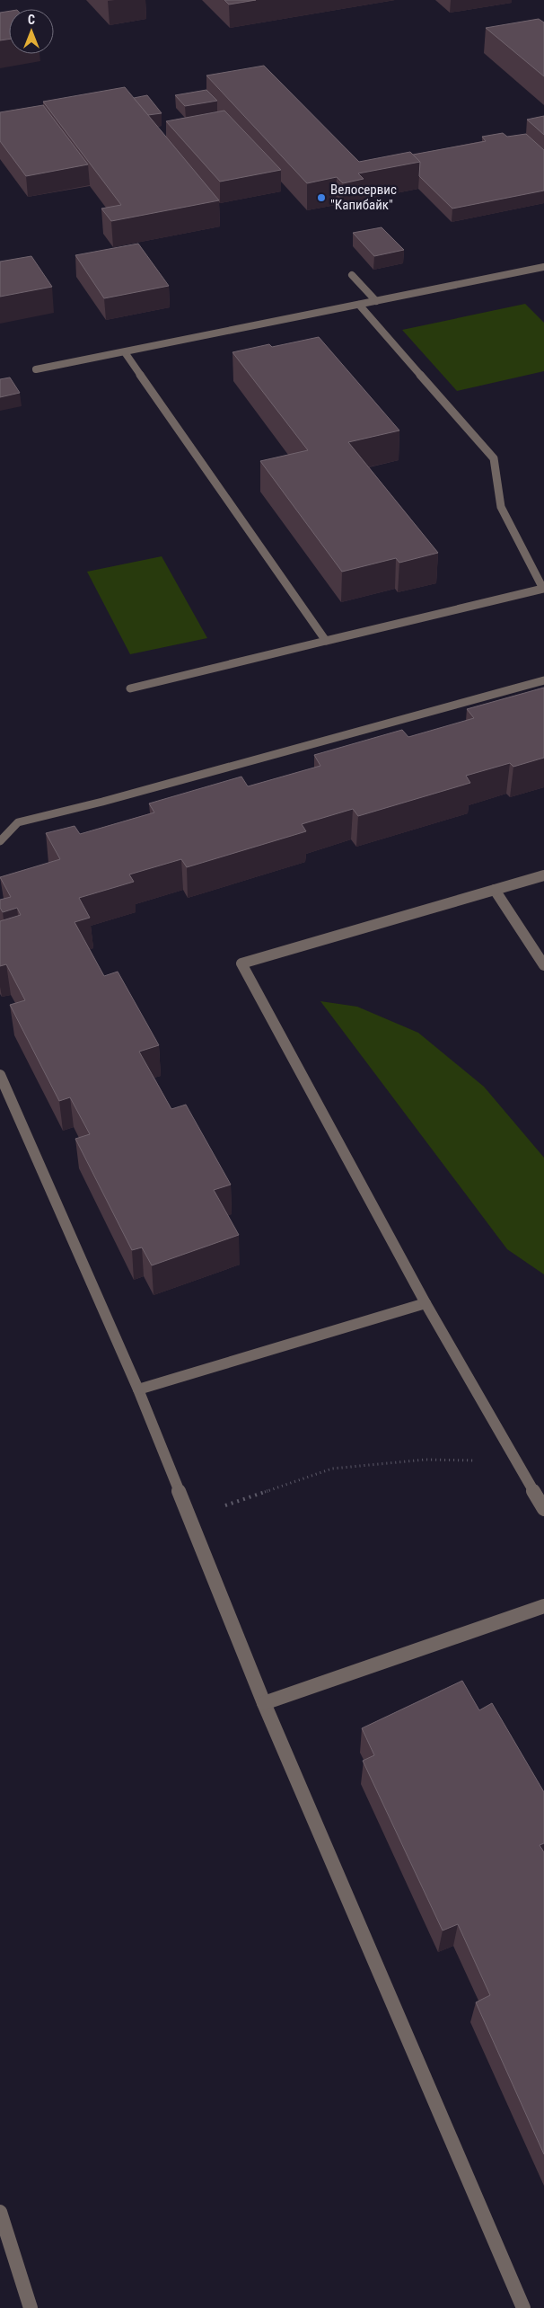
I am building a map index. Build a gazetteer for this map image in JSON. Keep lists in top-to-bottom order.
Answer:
{
  "places": ["Велосервис \"Капибайк\""],
  "north": "top"
}
